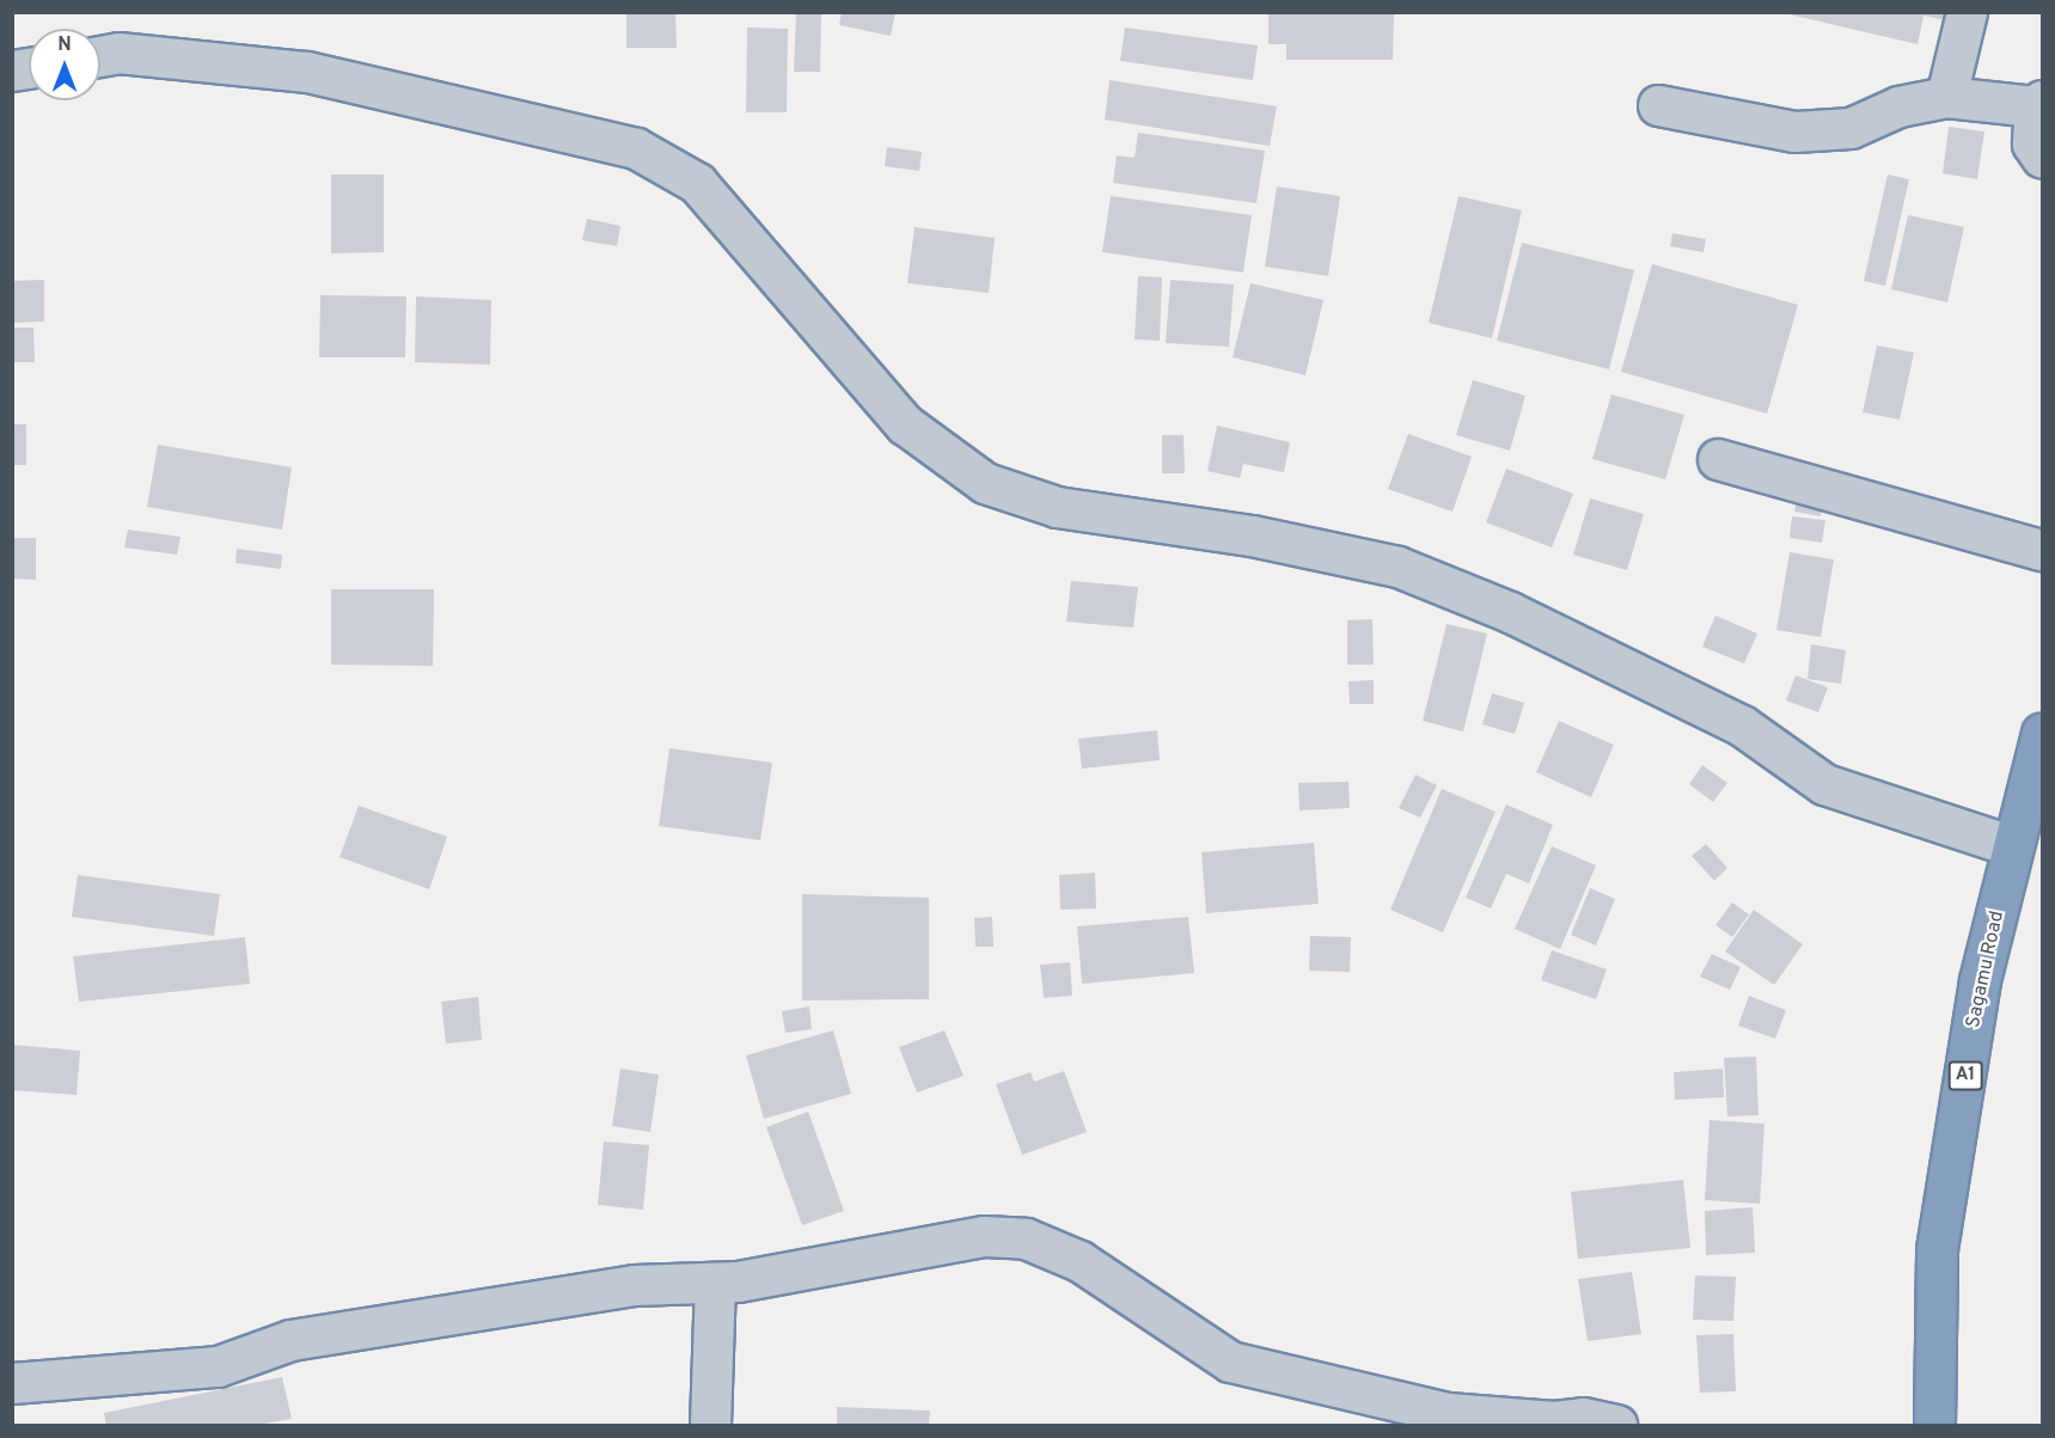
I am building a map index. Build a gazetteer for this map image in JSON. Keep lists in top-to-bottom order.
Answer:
{
  "streets": {
    "highway": ["Sagamu Road", "A1"]
  },
  "north": "top"
}
